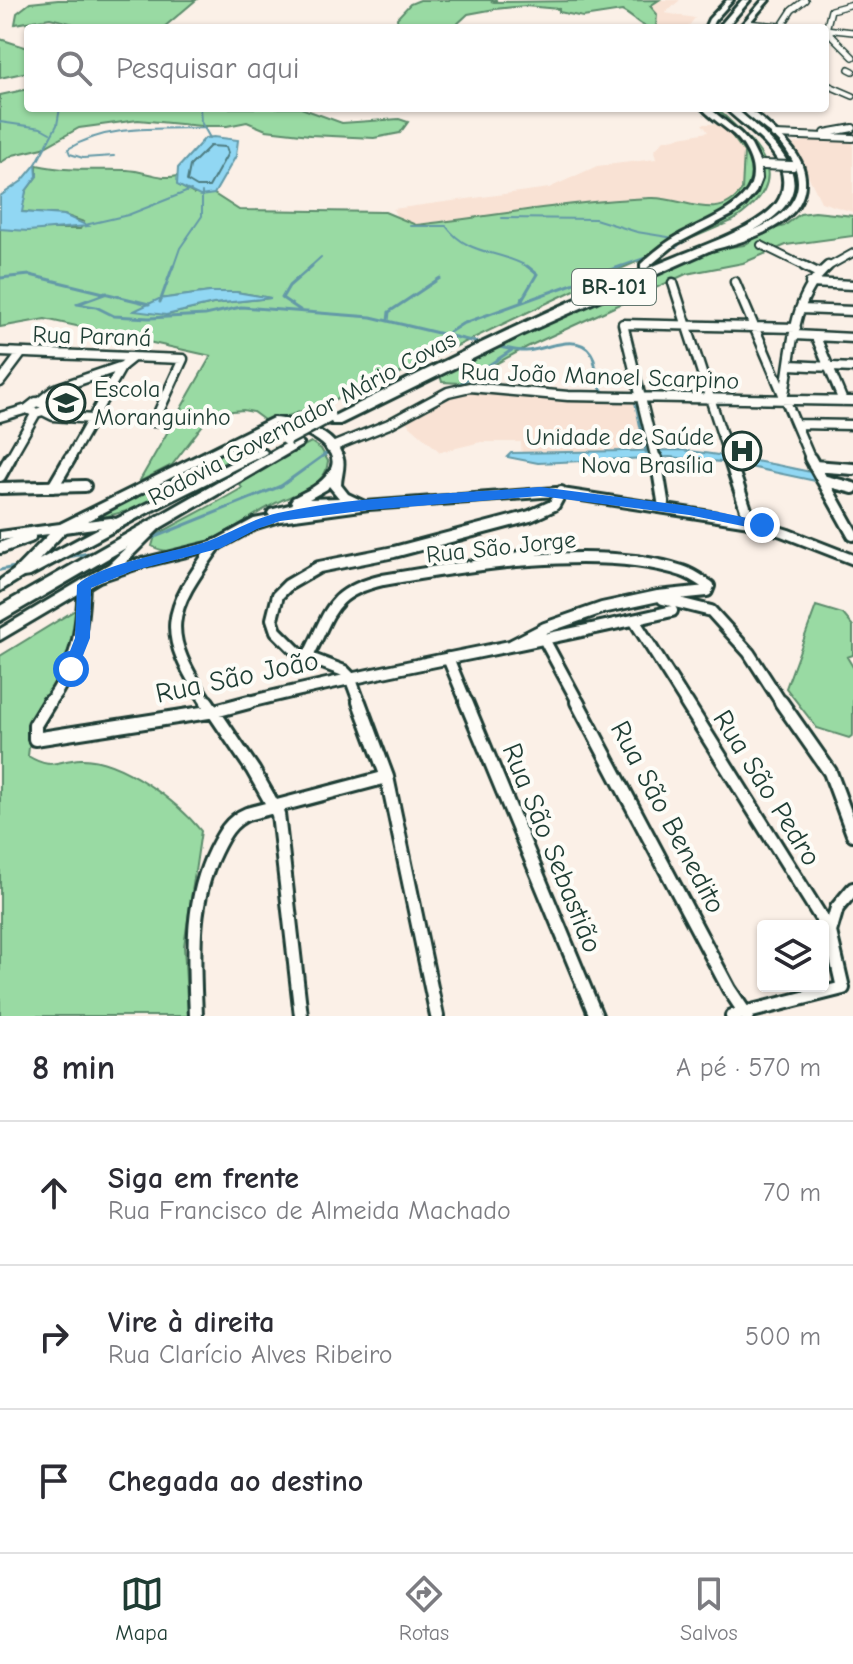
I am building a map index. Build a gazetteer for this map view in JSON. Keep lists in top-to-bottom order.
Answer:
{
  "streets": {
    "highway": ["BR-101", "Rodovia Governador Mário Covas"],
    "street": [
      "Rua Paraná",
      "Rua João Manoel Scarpino",
      "Rua São Jorge",
      "Rua São João",
      "Rua São Pedro",
      "Rua São Benedito",
      "Rua São Sebastião"
    ]
  },
  "crossings": [
    ["Rua São Jorge", "Rua São João"],
    ["Rua São João", "Rua São Pedro"],
    ["Rua São João", "Rua São Benedito"],
    ["Rua São João", "Rua São Sebastião"]
  ],
  "places": {
    "school or university": ["Escola Moranguinho"],
    "hospital": ["Unidade de Saúde Nova Brasília"]
  },
  "page": {
    "search": "Pesquisar aqui",
    "heading": ["8 min", "A pé · 570 m"],
    "list": [
      ["Siga em frente", "Rua Francisco de Almeida Machado", "70 m"],
      ["Vire à direita", "Rua Clarício Alves Ribeiro", "500 m"],
      "Chegada ao destino"
    ],
    "nav": ["Mapa", "Rotas", "Salvos"]
  }
}
